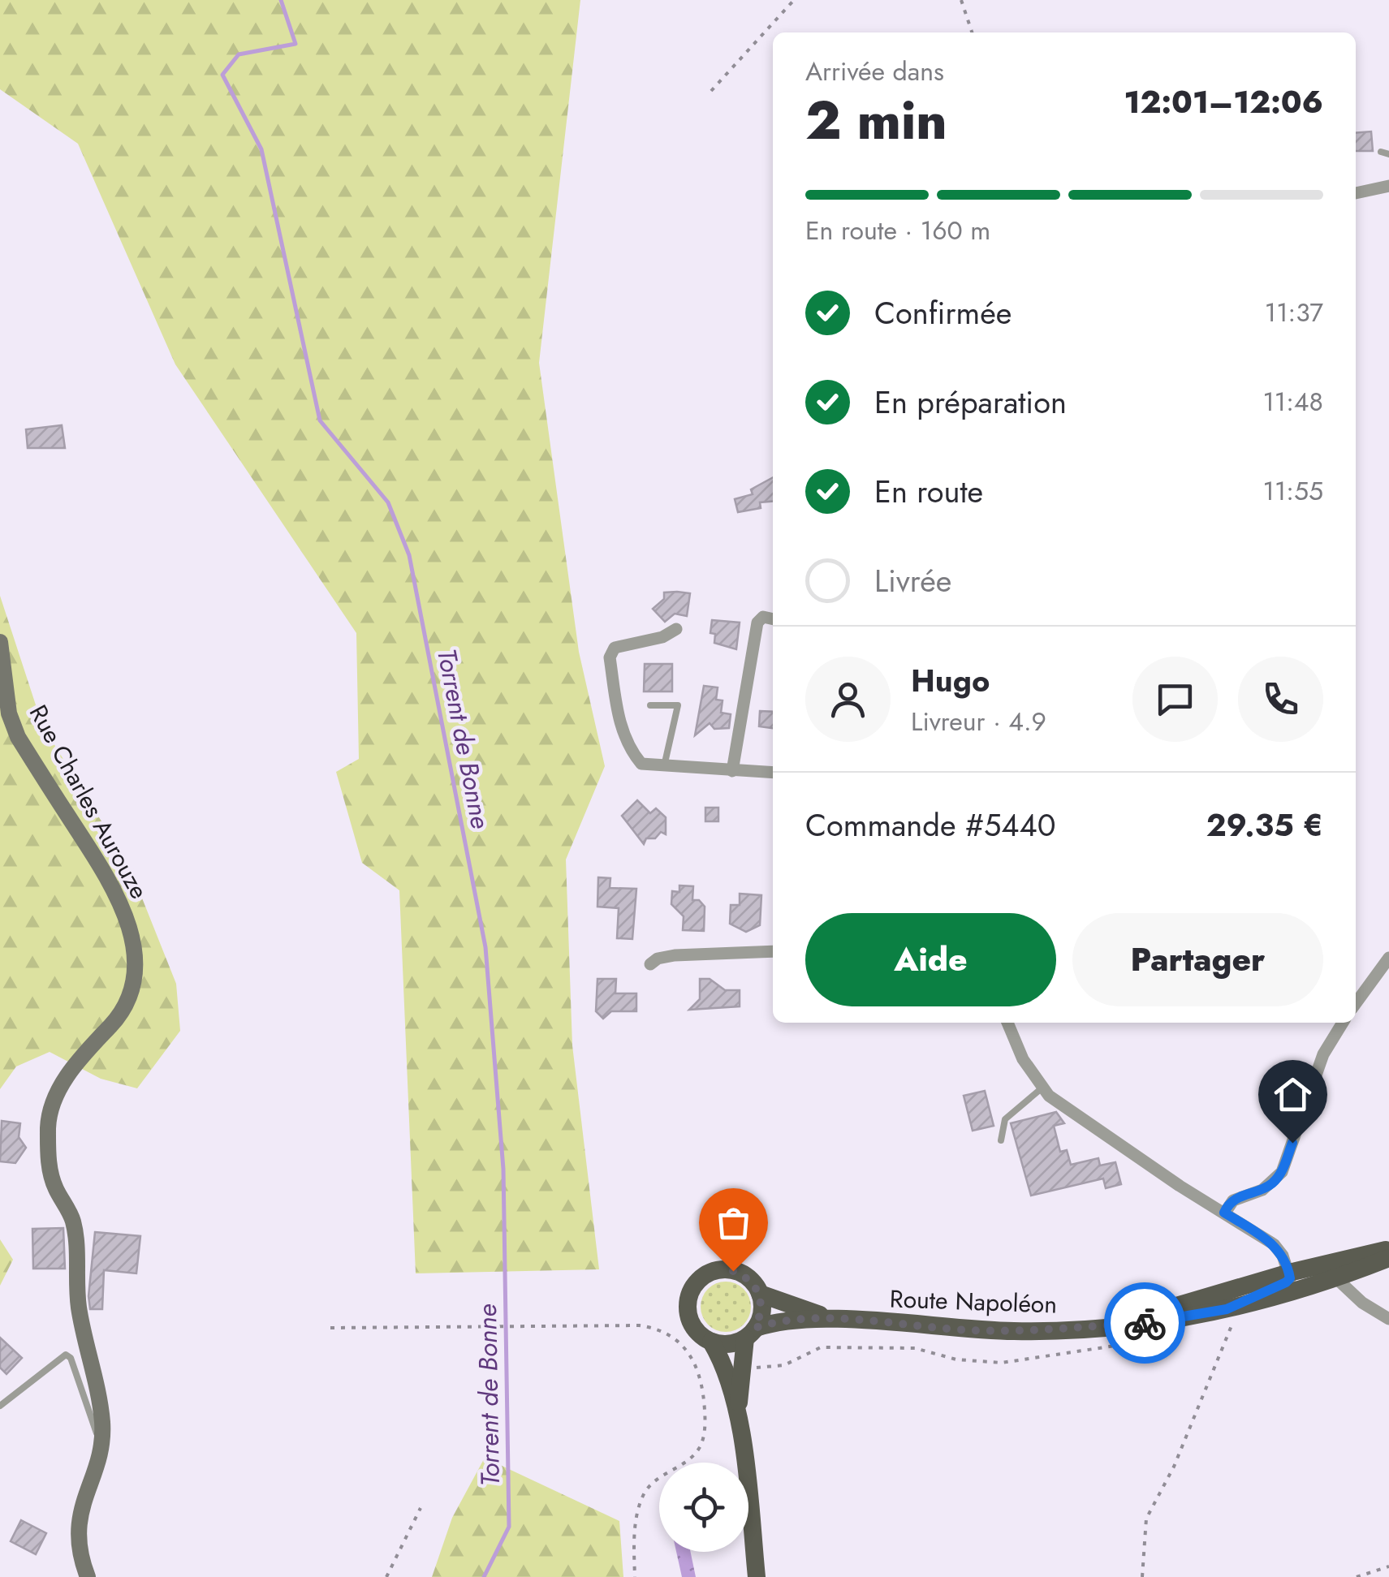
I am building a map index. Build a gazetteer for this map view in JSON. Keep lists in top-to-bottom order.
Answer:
{
  "streets": {
    "main road": ["Route Napoléon"],
    "street": ["Rue Charles Aurouze"]
  },
  "water": ["Torrent de Bonne"],
  "page": {
    "heading": ["2 min", "Arrivée dans", "12:01–12:06"],
    "panel": [
      "Hugo",
      "Livreur · 4.9",
      "Commande #5440",
      "29.35 €"
    ],
    "bar": "En route · 160 m",
    "list": [
      ["Confirmée", "11:37"],
      ["En préparation", "11:48"],
      ["En route", "11:55"],
      "Livrée"
    ],
    "buttons": ["Aide", "Partager"]
  }
}
